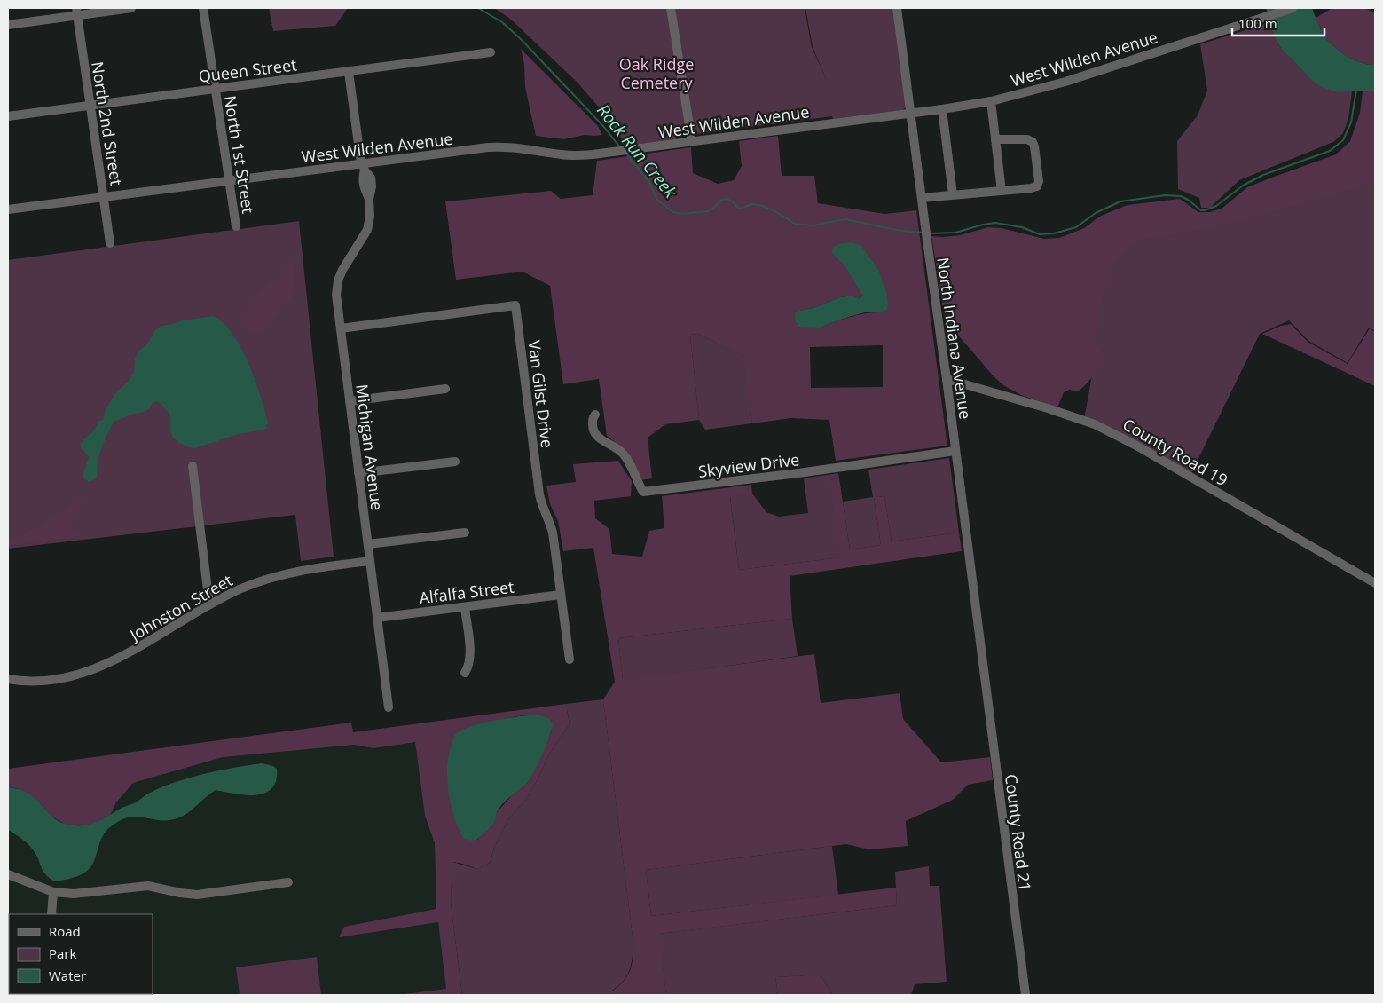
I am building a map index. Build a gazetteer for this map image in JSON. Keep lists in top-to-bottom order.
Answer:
{
  "streets": {
    "street": [
      "West Wilden Avenue",
      "Queen Street",
      "North 2nd Street",
      "North 1st Street",
      "North Indiana Avenue",
      "Van Gilst Drive",
      "Michigan Avenue",
      "County Road 19",
      "Skyview Drive",
      "Alfalfa Street",
      "Johnston Street",
      "County Road 21"
    ]
  },
  "crossings": [
    ["West Wilden Avenue", "North 2nd Street"],
    ["West Wilden Avenue", "North 1st Street"],
    ["West Wilden Avenue", "North Indiana Avenue"],
    ["West Wilden Avenue", "Michigan Avenue"],
    ["Queen Street", "North 2nd Street"],
    ["Queen Street", "North 1st Street"],
    ["Queen Street", "Michigan Avenue"],
    ["North Indiana Avenue", "County Road 19"],
    ["North Indiana Avenue", "Skyview Drive"],
    ["North Indiana Avenue", "County Road 21"],
    ["Van Gilst Drive", "Michigan Avenue"],
    ["Van Gilst Drive", "Alfalfa Street"],
    ["Michigan Avenue", "Alfalfa Street"],
    ["Michigan Avenue", "Johnston Street"]
  ],
  "water": ["Rock Run Creek"],
  "parks": ["Oak Ridge Cemetery"],
  "legend": ["Road", "Park", "Water"],
  "scale_bar": "100 m"
}
